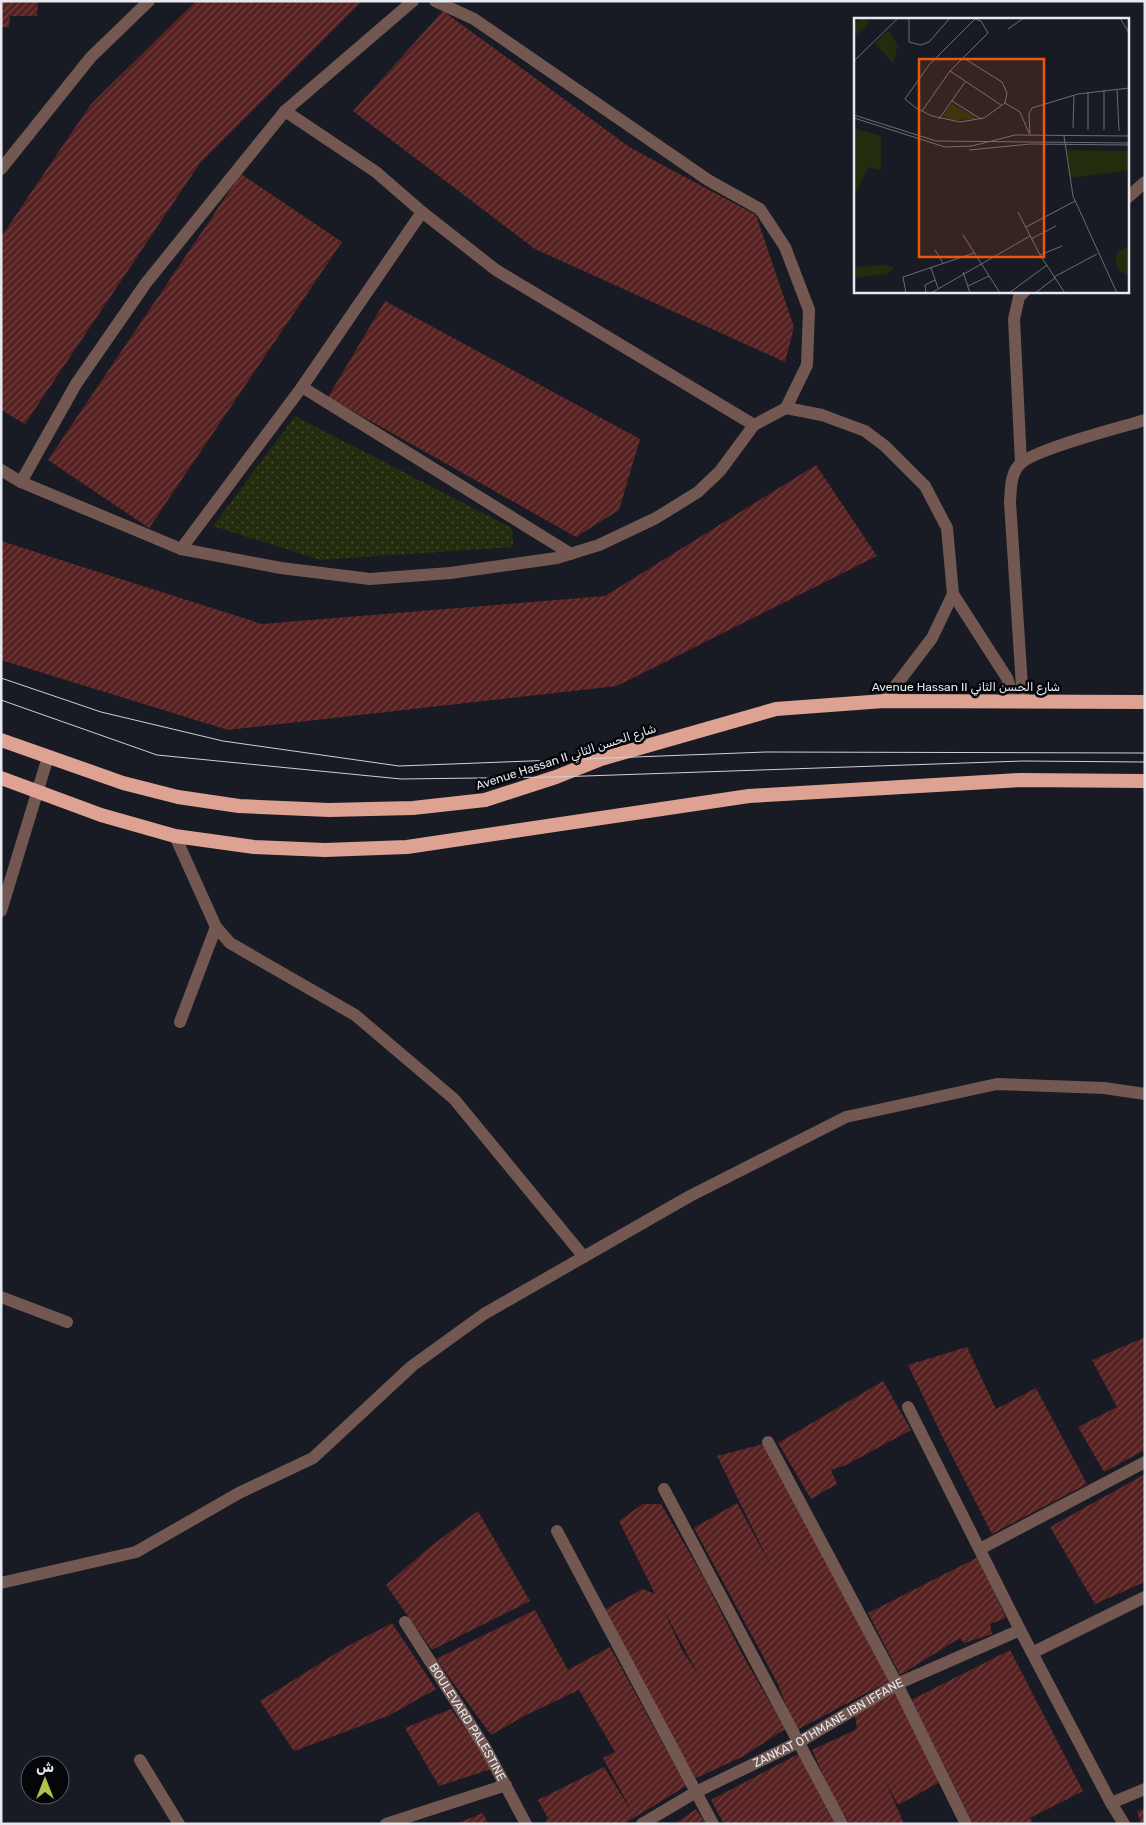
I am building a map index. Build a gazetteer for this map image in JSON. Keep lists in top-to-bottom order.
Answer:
{
  "streets": {
    "highway": ["Avenue Hassan II شارع الحسن الثاني"],
    "street": ["BOULEVARD PALESTINE", "ZANKAT OTHMANE IBN IFFANE"]
  },
  "north": "top"
}
